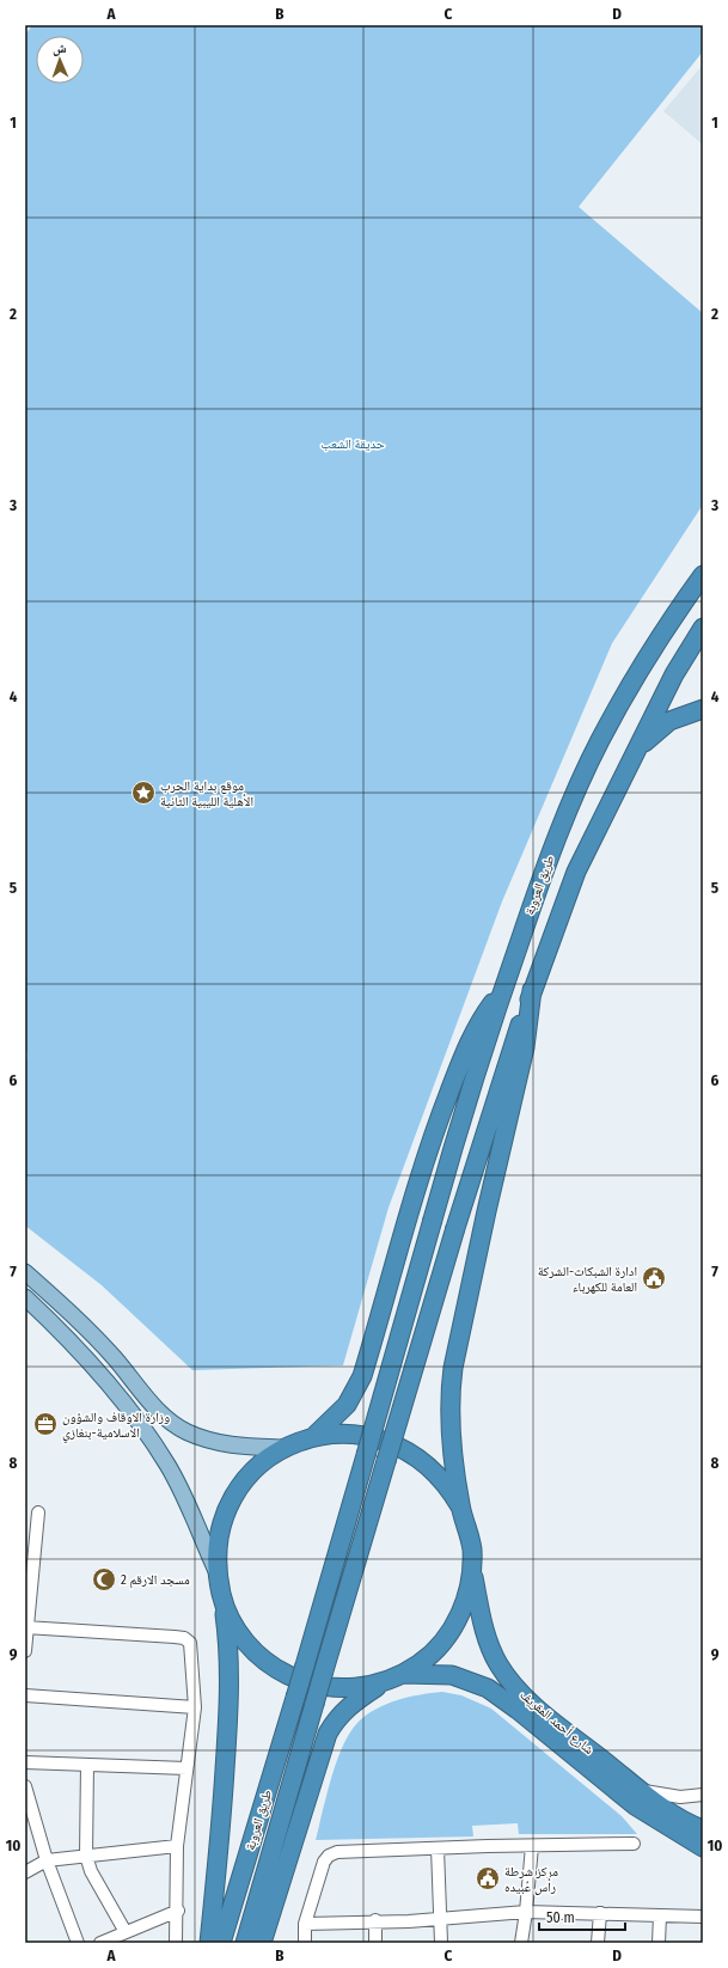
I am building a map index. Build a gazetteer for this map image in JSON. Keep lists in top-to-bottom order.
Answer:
{
  "streets": {
    "highway": ["طريق العروبة", "شارع أحمد المقريف"]
  },
  "parks": ["حديقة الشعب"],
  "places": {
    "place": ["موقع بداية الحرب الأهلية الليبية الثانية"],
    "public building": ["ادارة الشبكات-الشركة العامة للكهرباء", "مركز شرطة رأس عُبيده"],
    "office": ["وزارة الاوقاف والشؤون الاسلامية-بنغازي"],
    "mosque": ["مسجد الارقم 2"]
  },
  "scale_bar": "50 m",
  "north": "top",
  "grid": {
    "columns": [
      "A",
      "B",
      "C",
      "D"
    ],
    "rows": [
      "1",
      "2",
      "3",
      "4",
      "5",
      "6",
      "7",
      "8",
      "9",
      "10"
    ]
  }
}
